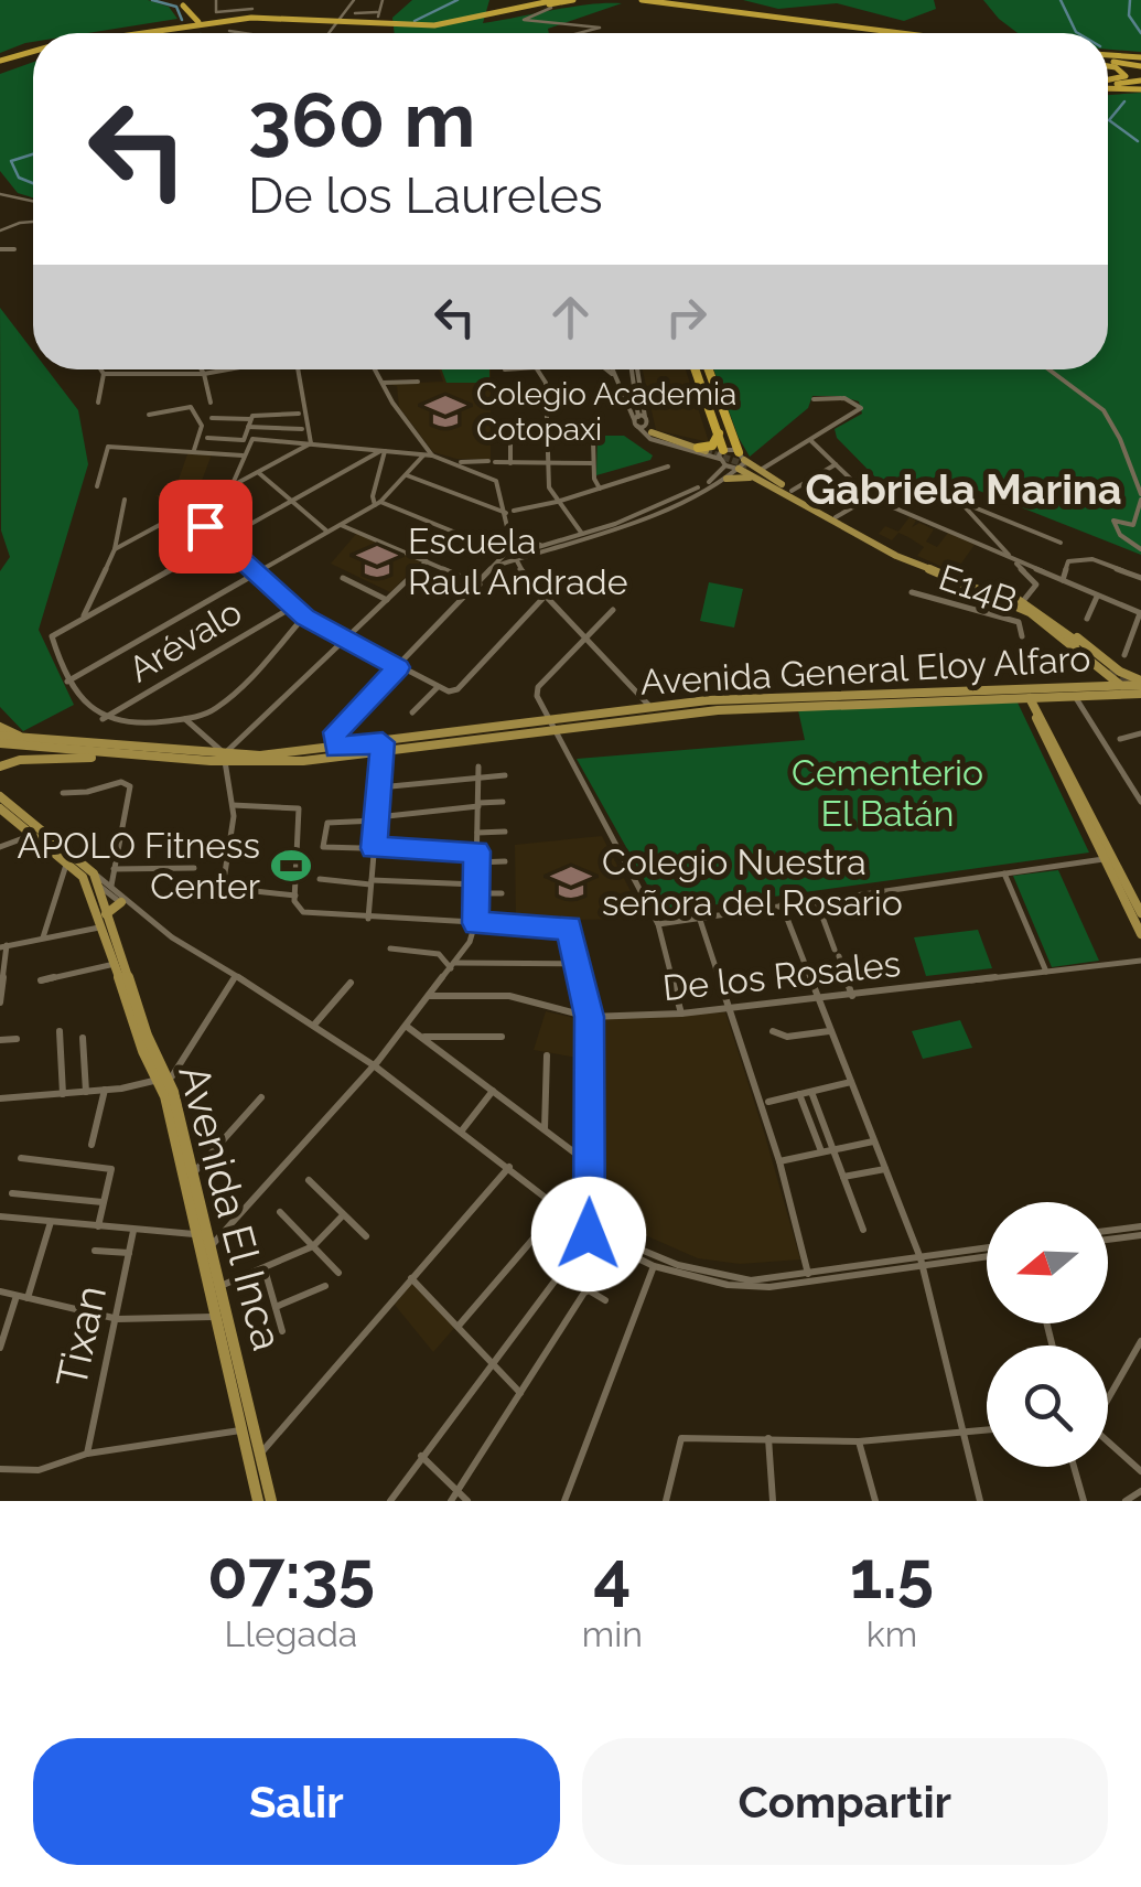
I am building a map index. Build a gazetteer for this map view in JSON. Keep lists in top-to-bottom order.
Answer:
{
  "streets": {
    "main road": ["Avenida General Eloy Alfaro", "Avenida El Inca"],
    "street": [
      "E14B",
      "Arévalo",
      "De los Rosales",
      "Tixan"
    ]
  },
  "districts": ["Gabriela Marina"],
  "parks": ["Cementerio El Batán"],
  "places": {
    "school or university": ["Colegio Academia Cotopaxi", "Escuela Raul Andrade", "Colegio Nuestra señora del Rosario"],
    "sports": ["APOLO Fitness Center"]
  },
  "north": "left",
  "page": {
    "turn": ["360 m", "De los Laureles"],
    "eta": [
      "07:35",
      "Llegada",
      "4",
      "min",
      "1.5",
      "km"
    ],
    "buttons": ["Salir", "Compartir"]
  }
}
